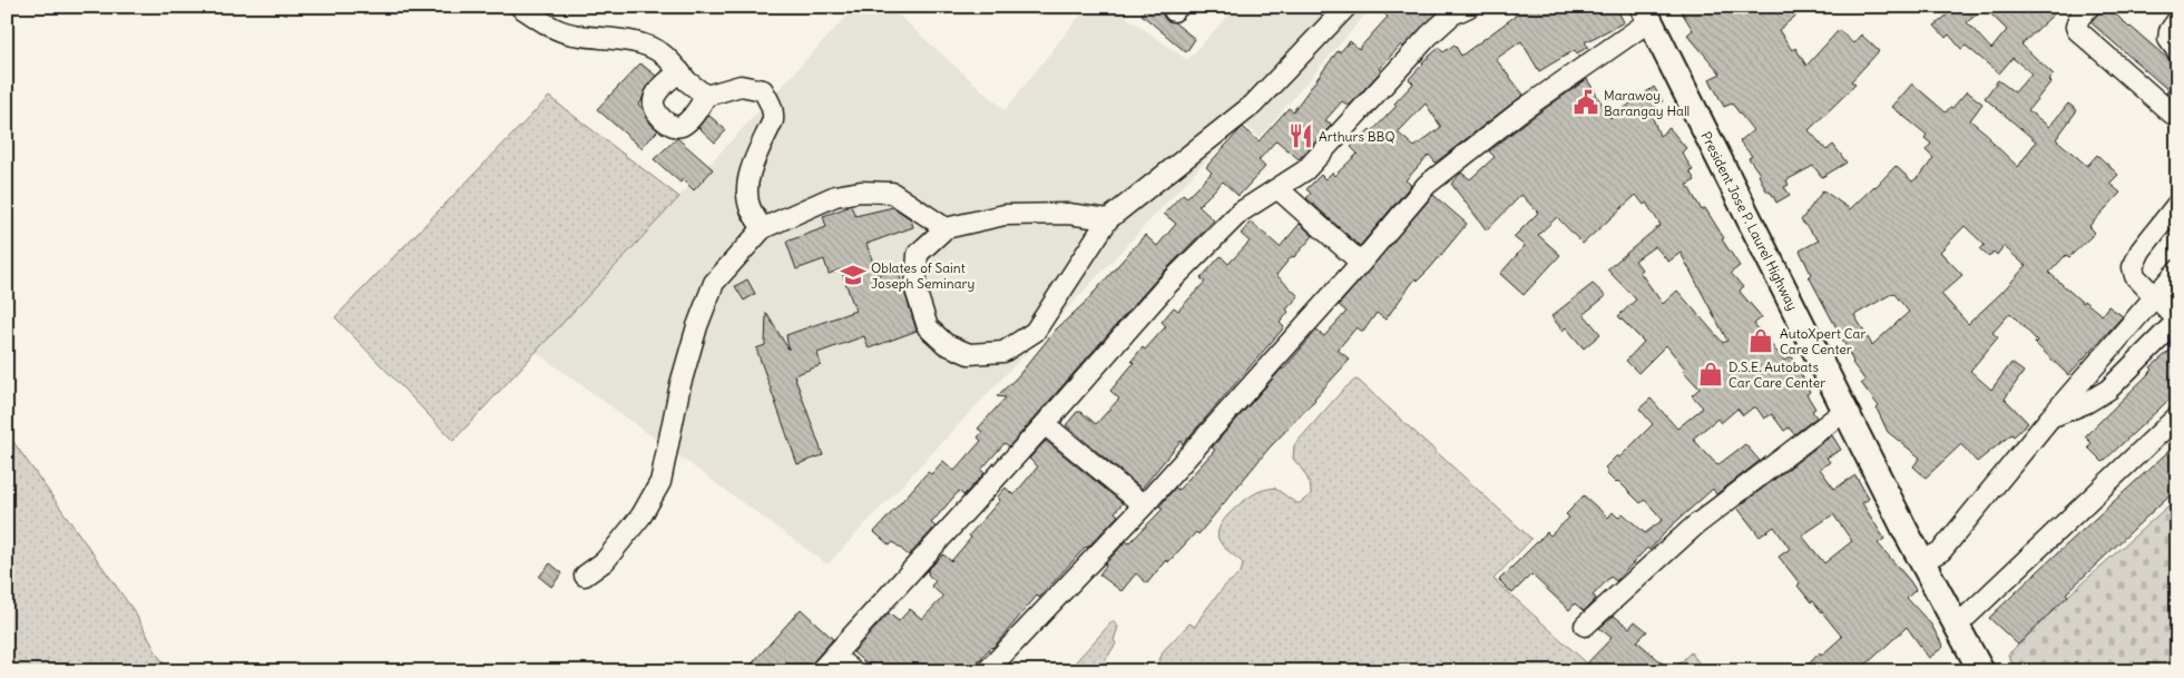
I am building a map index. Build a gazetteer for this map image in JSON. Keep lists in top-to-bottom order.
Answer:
{
  "streets": {
    "main road": ["President Jose P. Laurel Highway"]
  },
  "places": {
    "public building": ["Marawoy Barangay Hall"],
    "restaurant": ["Arthurs BBQ"],
    "school or university": ["Oblates of Saint Joseph Seminary"],
    "shop": ["AutoXpert Car Care Center", "D.S.E. Autobats Car Care Center"]
  }
}
